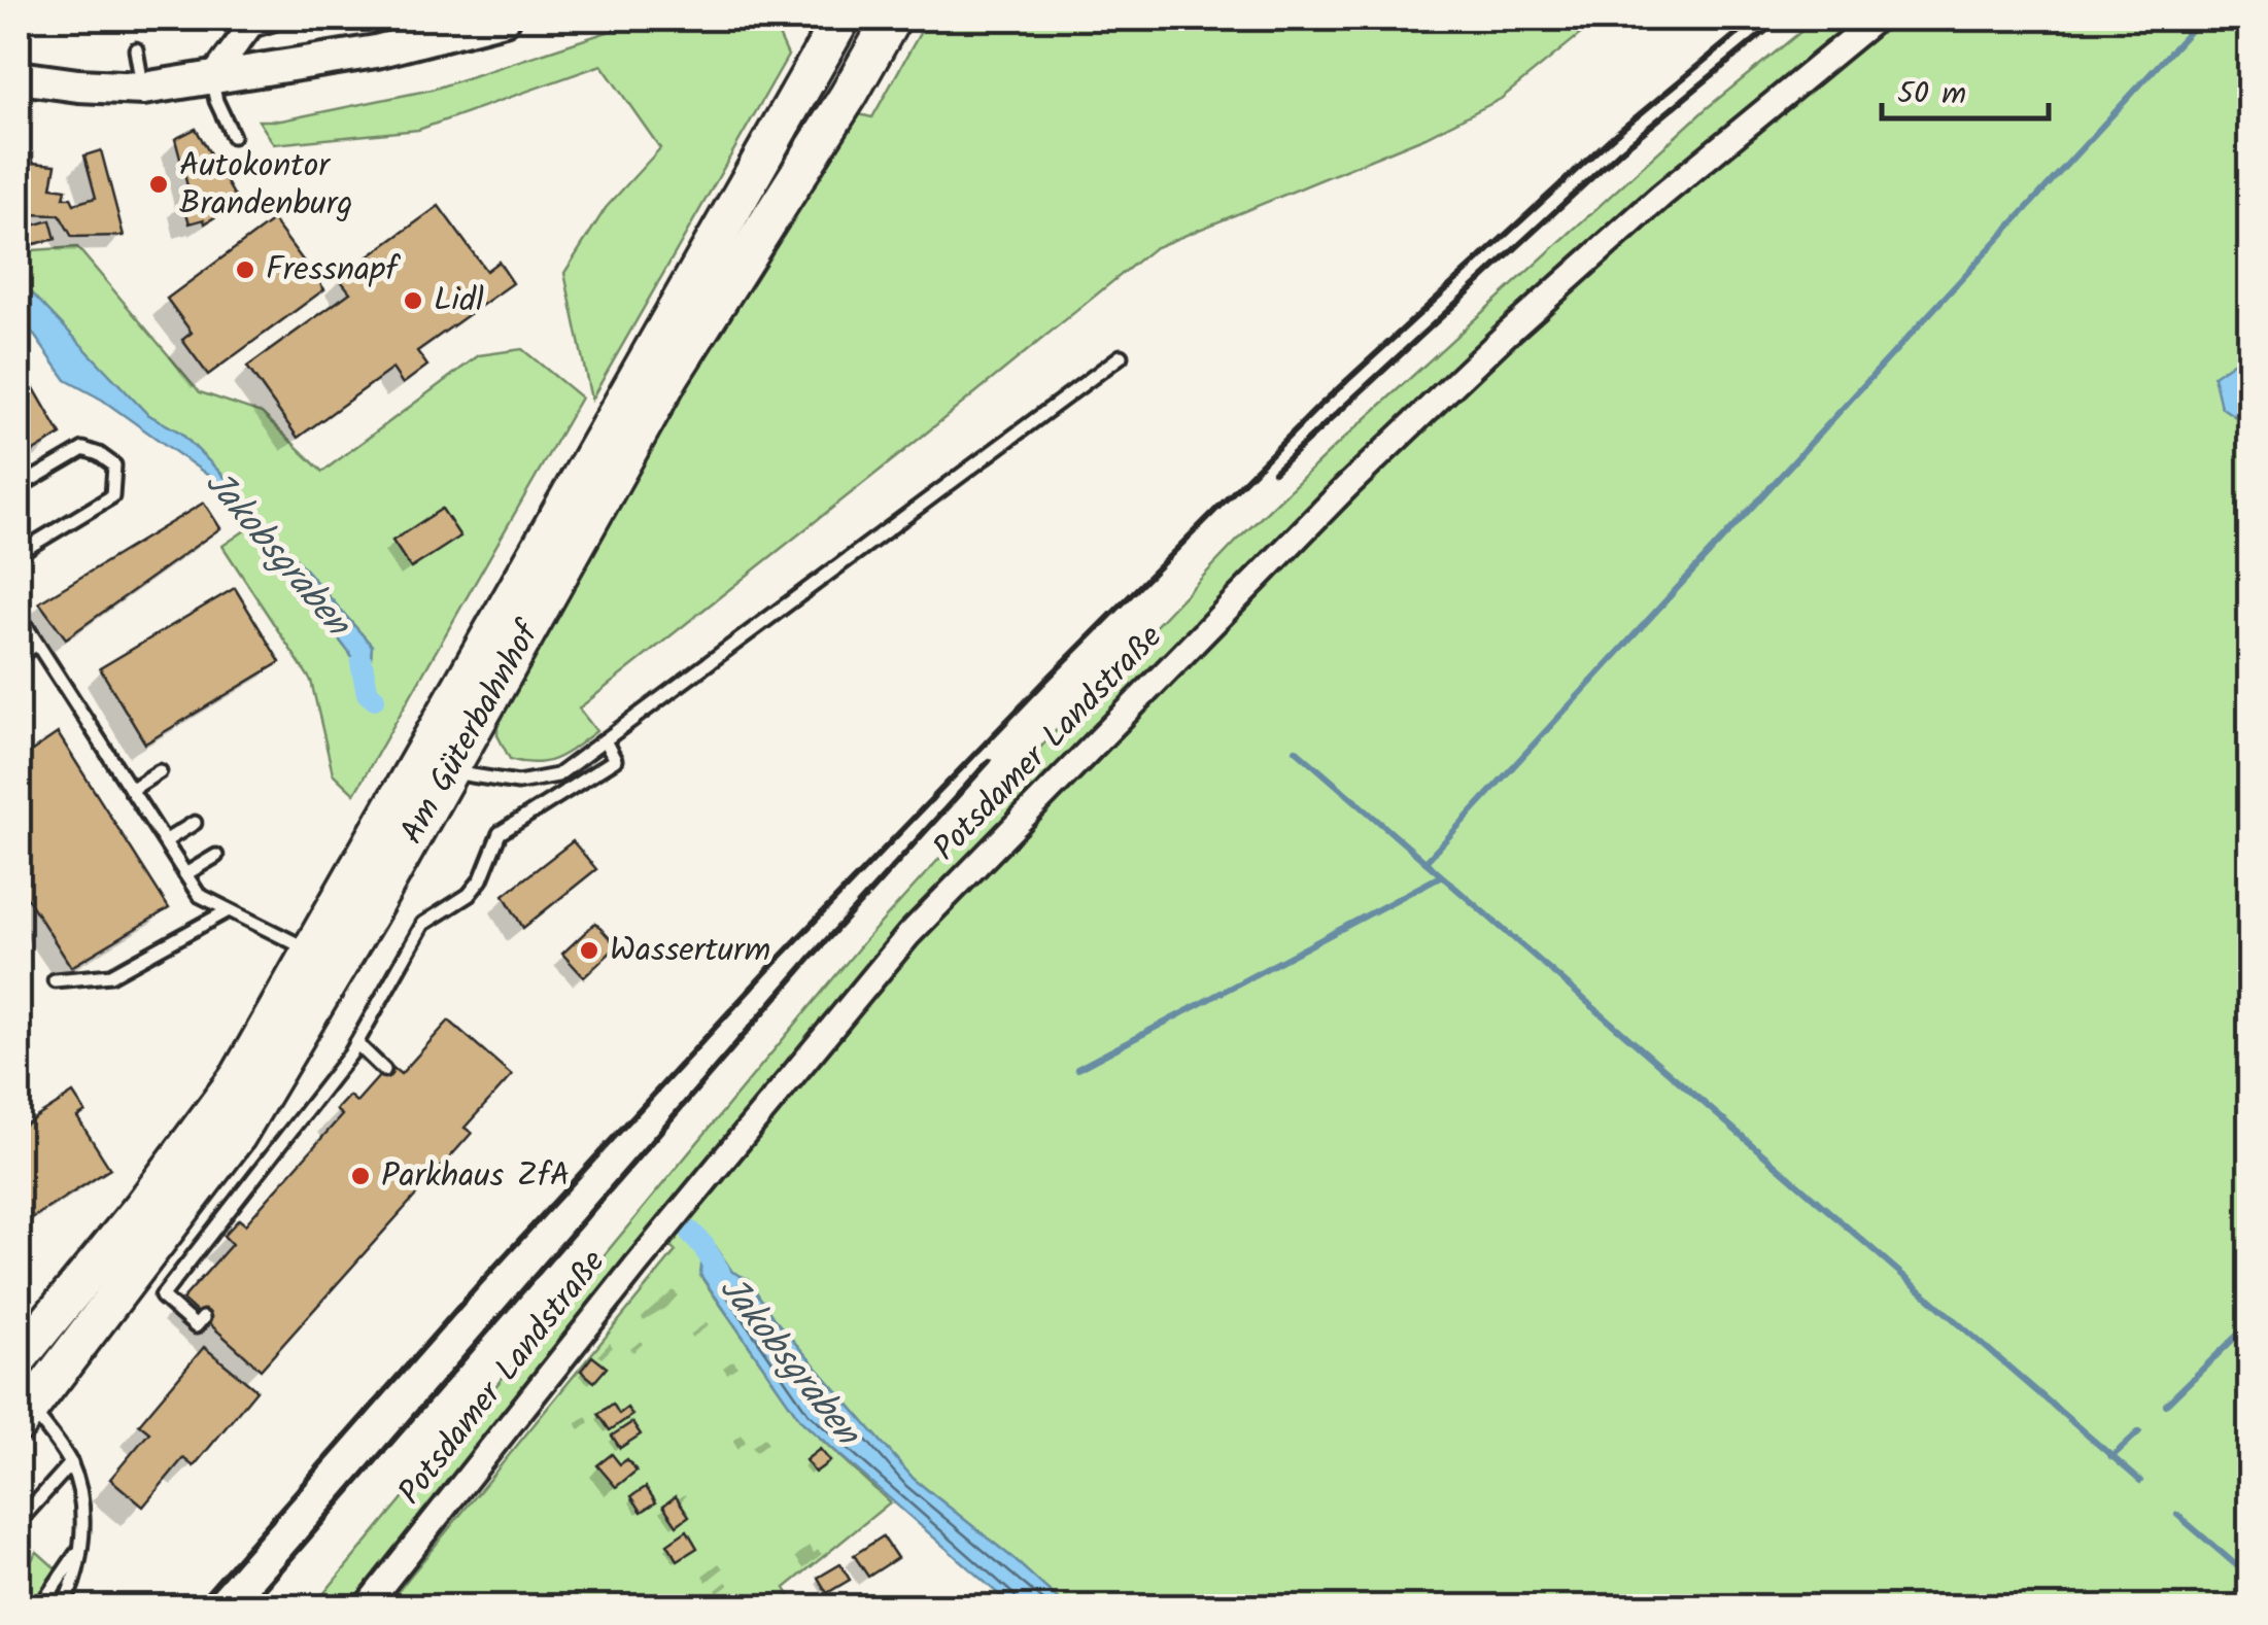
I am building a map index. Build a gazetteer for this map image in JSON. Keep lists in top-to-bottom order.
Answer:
{
  "streets": {
    "main road": ["Am Güterbahnhof"],
    "street": ["Potsdamer Landstraße"]
  },
  "water": ["Jakobsgraben"],
  "places": [
    "Autokontor Brandenburg",
    "Fressnapf",
    "Lidl",
    "Wasserturm",
    "Parkhaus ZfA"
  ],
  "scale_bar": "50 m"
}
